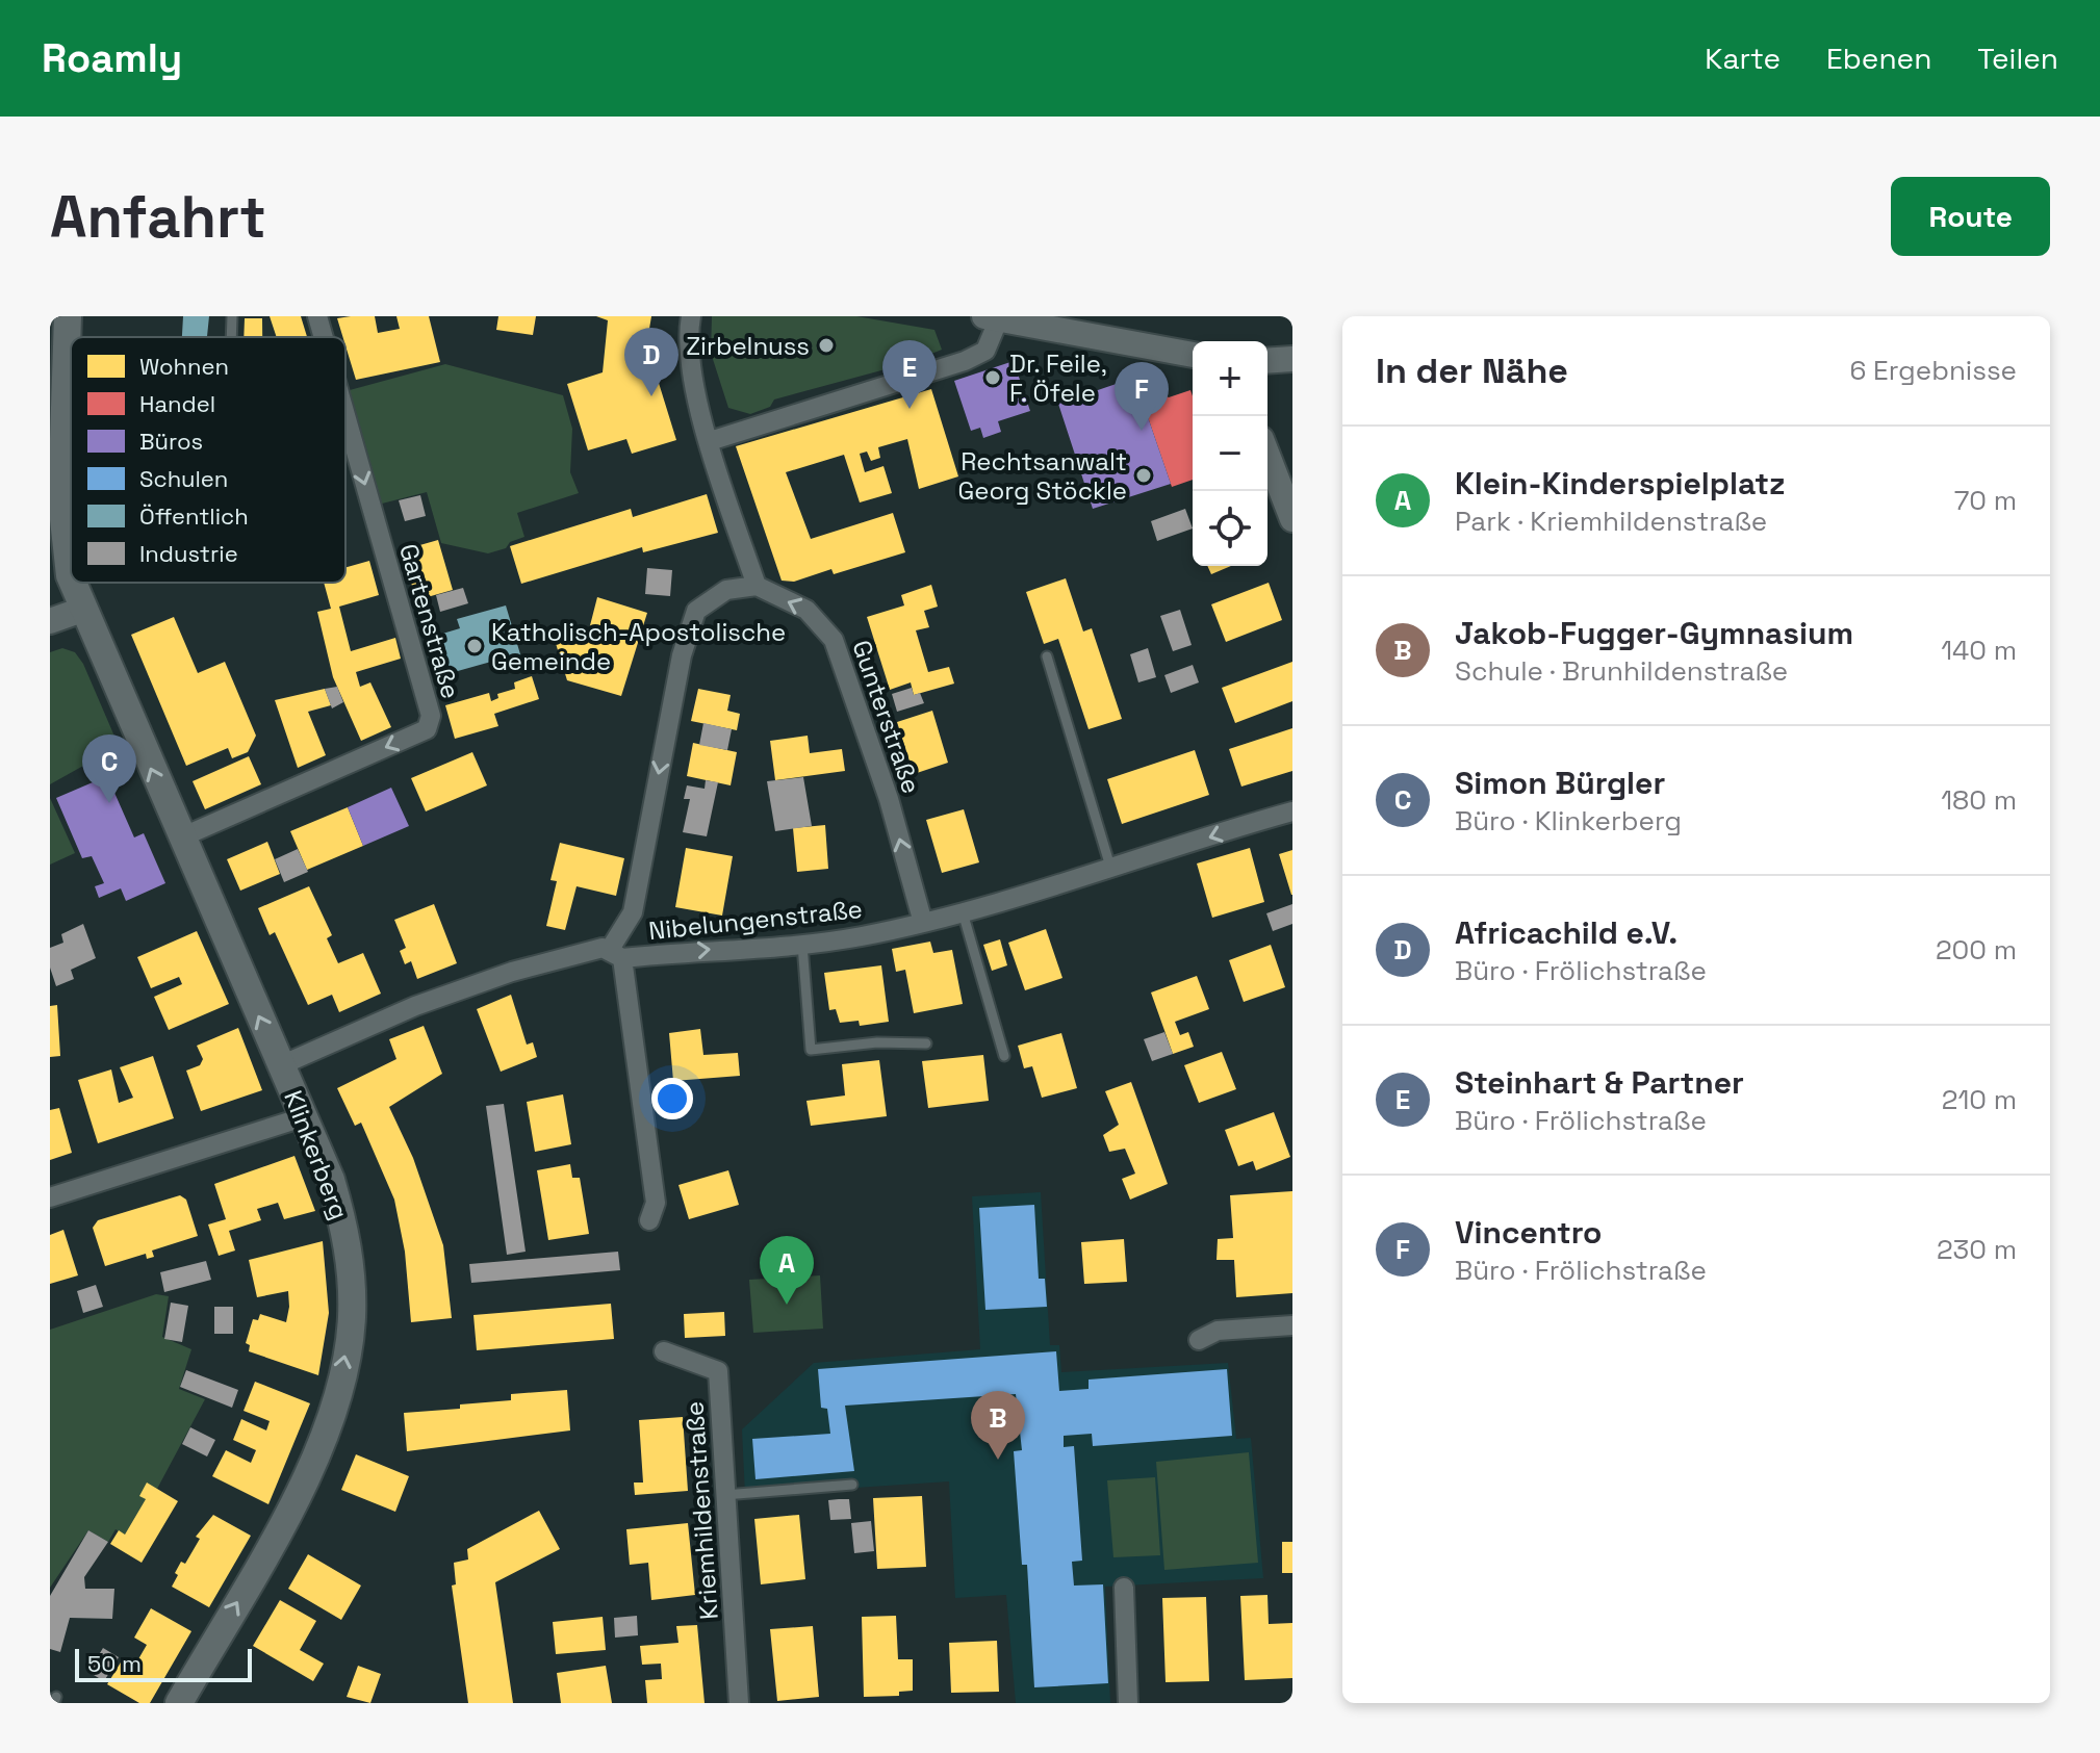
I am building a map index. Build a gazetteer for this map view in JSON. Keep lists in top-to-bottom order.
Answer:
{
  "streets": {
    "main road": ["Klinkerberg"],
    "street": [
      "Gartenstraße",
      "Gunterstraße",
      "Nibelungenstraße",
      "Kriemhildenstraße"
    ]
  },
  "crossings": [
    ["Gartenstraße", "Klinkerberg"],
    ["Gunterstraße", "Nibelungenstraße"],
    ["Nibelungenstraße", "Klinkerberg"]
  ],
  "one_way": ["Gunterstraße", "Klinkerberg"],
  "places": [
    "Zirbelnuss",
    "Dr. Feile, F. Öfele",
    "Rechtsanwalt Georg Stöckle",
    "Katholisch-Apostolische Gemeinde"
  ],
  "legend": [
    "Wohnen",
    "Handel",
    "Büros",
    "Schulen",
    "Öffentlich",
    "Industrie"
  ],
  "scale_bar": "50 m",
  "page": {
    "header": "Roamly",
    "nav": ["Karte", "Ebenen", "Teilen"],
    "buttons": "Route",
    "title": "Anfahrt",
    "heading": ["In der Nähe", "6 Ergebnisse"],
    "pins": [
      "D",
      "E",
      "F",
      "C",
      "A",
      "B"
    ],
    "map_buttons": ["+", "−"],
    "list": [
      {
        "mark": "A",
        "name": "Klein-Kinderspielplatz",
        "note": "Park · Kriemhildenstraße",
        "value": "70 m"
      },
      {
        "mark": "B",
        "name": "Jakob-Fugger-Gymnasium",
        "note": "Schule · Brunhildenstraße",
        "value": "140 m"
      },
      {
        "mark": "C",
        "name": "Simon Bürgler",
        "note": "Büro · Klinkerberg",
        "value": "180 m"
      },
      {
        "mark": "D",
        "name": "Africachild e.V.",
        "note": "Büro · Frölichstraße",
        "value": "200 m"
      },
      {
        "mark": "E",
        "name": "Steinhart & Partner",
        "note": "Büro · Frölichstraße",
        "value": "210 m"
      },
      {
        "mark": "F",
        "name": "Vincentro",
        "note": "Büro · Frölichstraße",
        "value": "230 m"
      }
    ],
    "scale": "50 m"
  }
}
